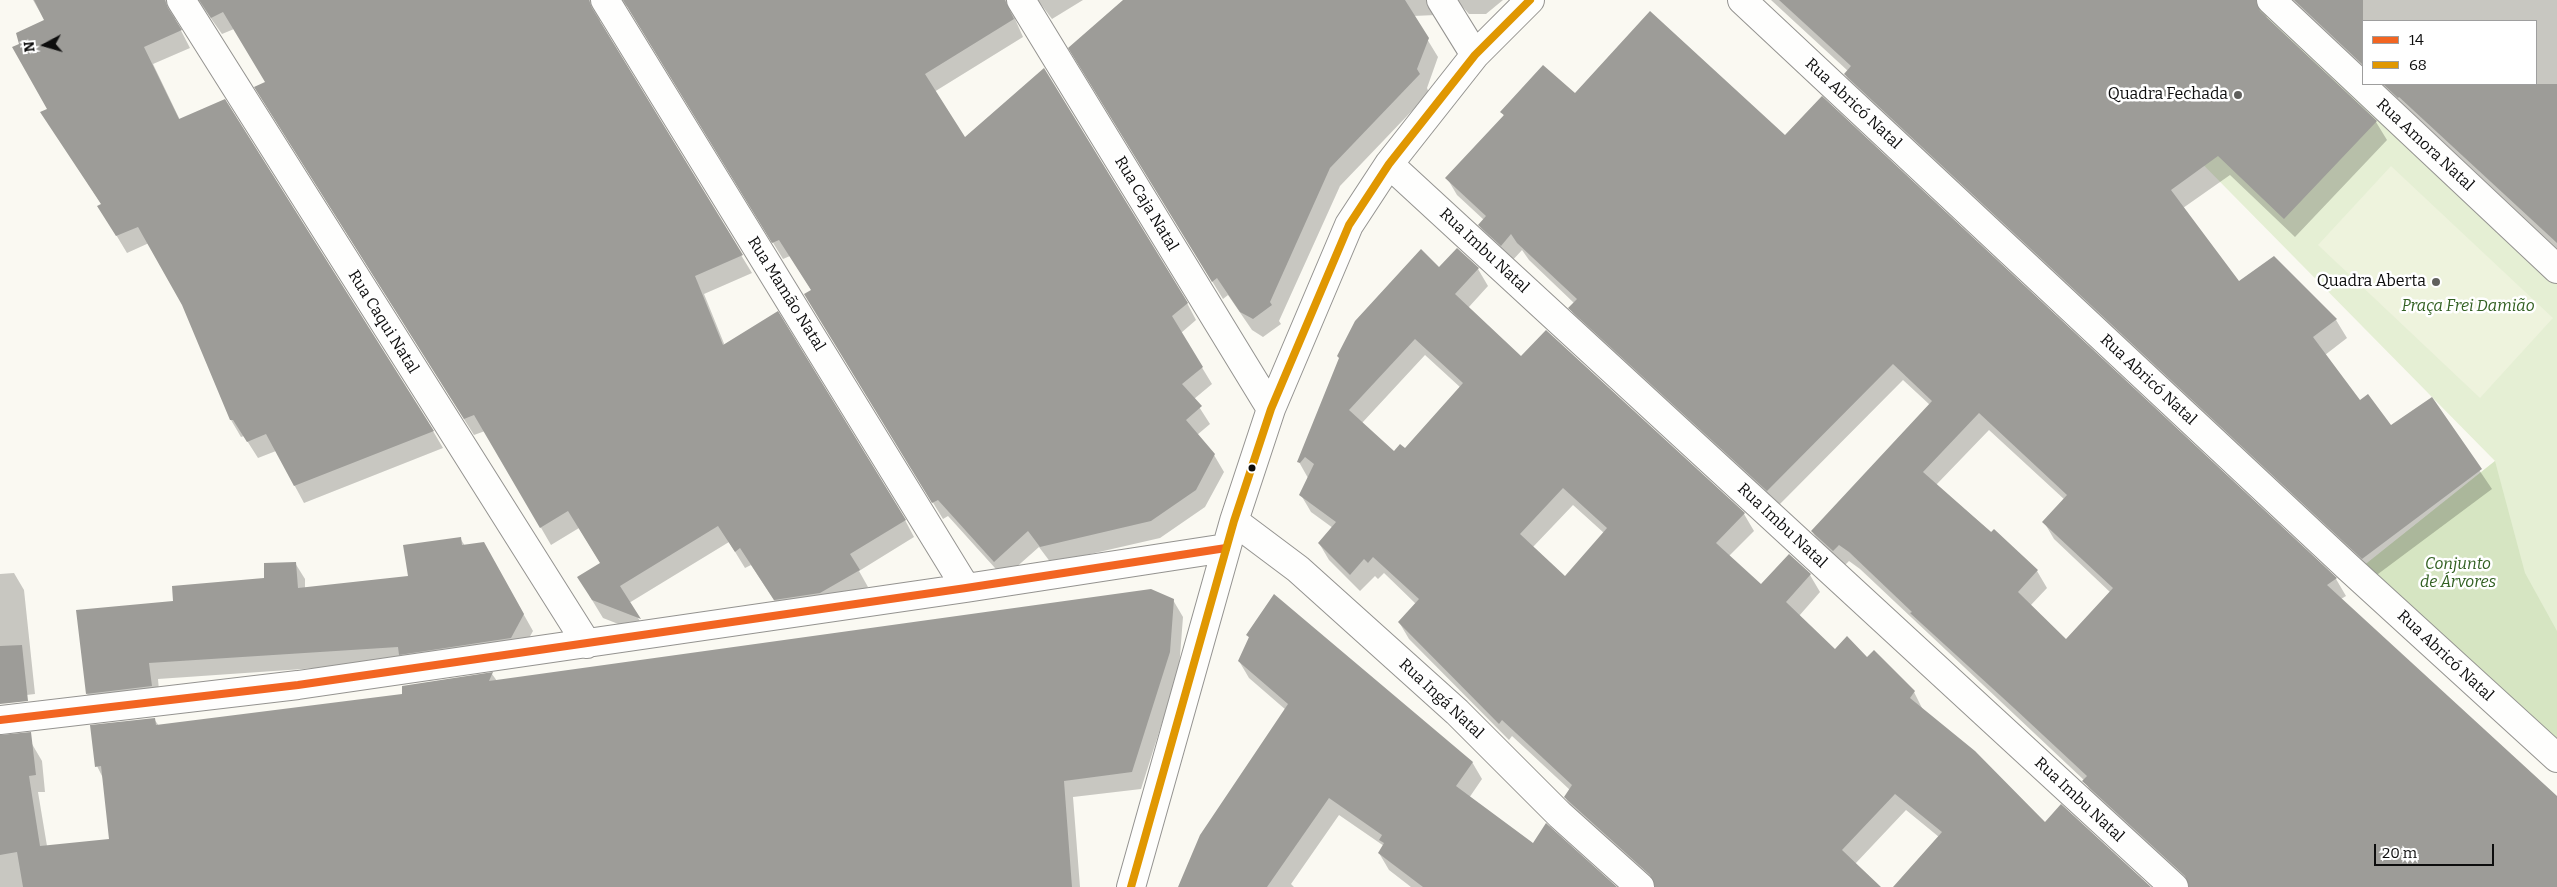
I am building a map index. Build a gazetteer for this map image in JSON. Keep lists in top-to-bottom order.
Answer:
{
  "streets": {
    "street": [
      "Rua Abricó Natal",
      "Rua Amora Natal",
      "Rua Caja Natal",
      "Rua Imbu Natal",
      "Rua Mamão Natal",
      "Rua Caqui Natal",
      "Rua Ingá Natal"
    ]
  },
  "parks": ["Praça Frei Damião", "Conjunto de Árvores"],
  "places": ["Quadra Fechada", "Quadra Aberta"],
  "lines": ["transit line 68", "transit line 14"],
  "legend": ["14", "68"],
  "scale_bar": "20 m",
  "north": "left"
}
